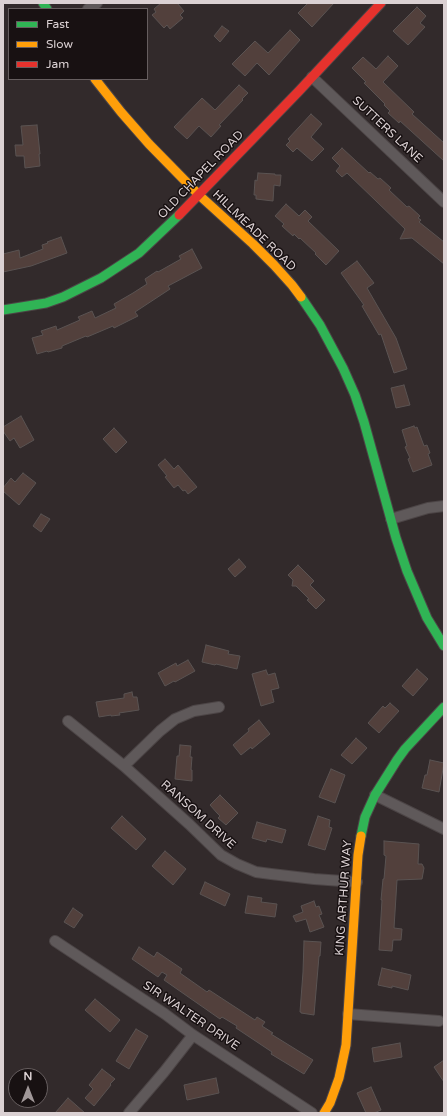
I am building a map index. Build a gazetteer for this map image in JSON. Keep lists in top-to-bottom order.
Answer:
{
  "streets": {
    "street": [
      "SUTTERS LANE",
      "OLD CHAPEL ROAD",
      "HILLMEADE ROAD",
      "RANSOM DRIVE",
      "KING ARTHUR WAY",
      "SIR WALTER DRIVE"
    ]
  },
  "crossings": [
    ["SUTTERS LANE", "OLD CHAPEL ROAD"],
    ["OLD CHAPEL ROAD", "HILLMEADE ROAD"],
    ["RANSOM DRIVE", "KING ARTHUR WAY"]
  ],
  "legend": ["Fast", "Slow", "Jam"],
  "north": "top"
}
